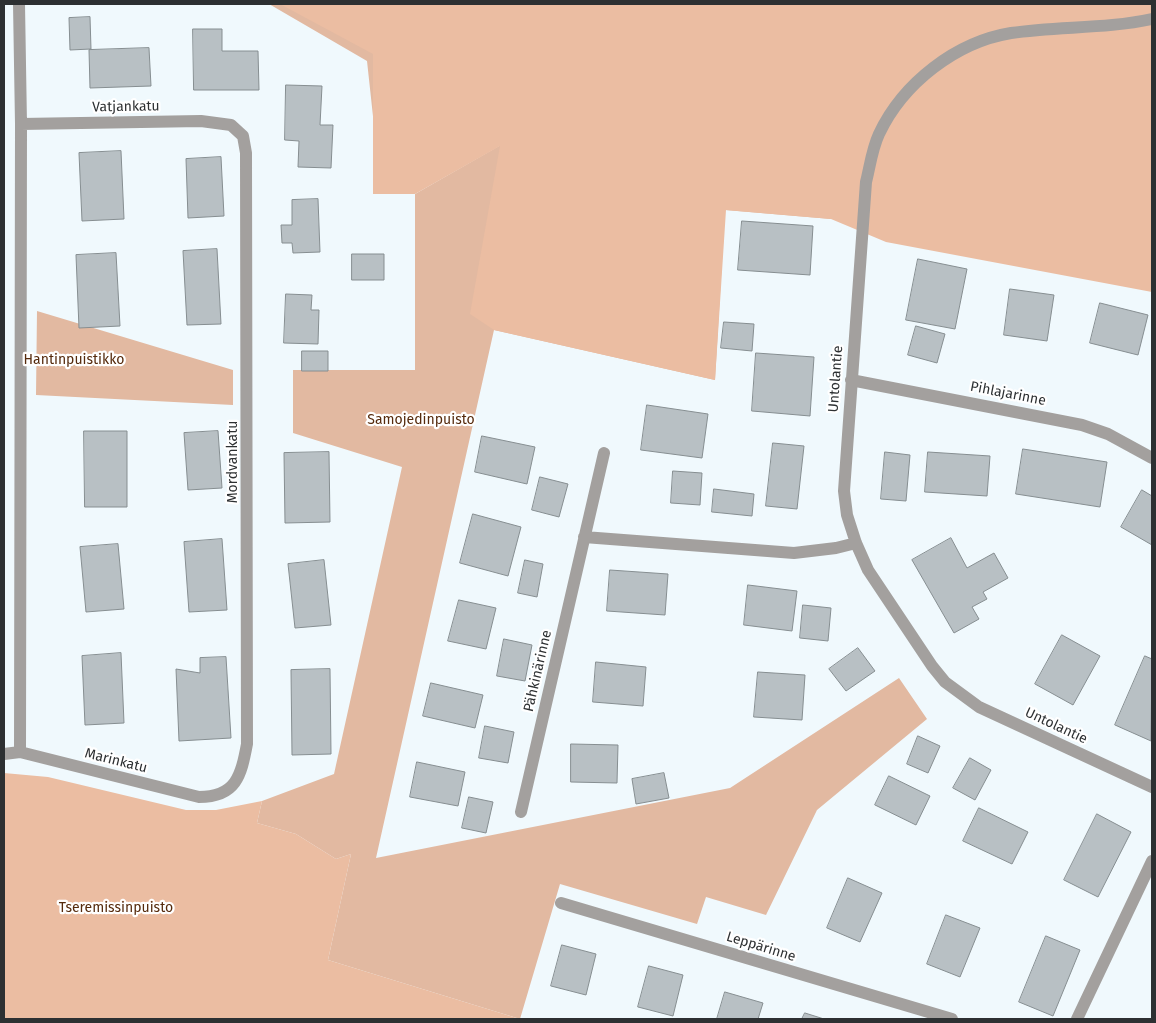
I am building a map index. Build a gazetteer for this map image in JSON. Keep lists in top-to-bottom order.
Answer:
{
  "streets": {
    "street": [
      "Vatjankatu",
      "Untolantie",
      "Pihlajarinne",
      "Mordvankatu",
      "Pähkinärinne",
      "Marinkatu",
      "Leppärinne"
    ]
  },
  "crossings": [
    ["Vatjankatu", "Mordvankatu"],
    ["Untolantie", "Pihlajarinne"],
    ["Mordvankatu", "Marinkatu"]
  ],
  "parks": ["Hantinpuistikko", "Samojedinpuisto", "Tseremissinpuisto"]
}
